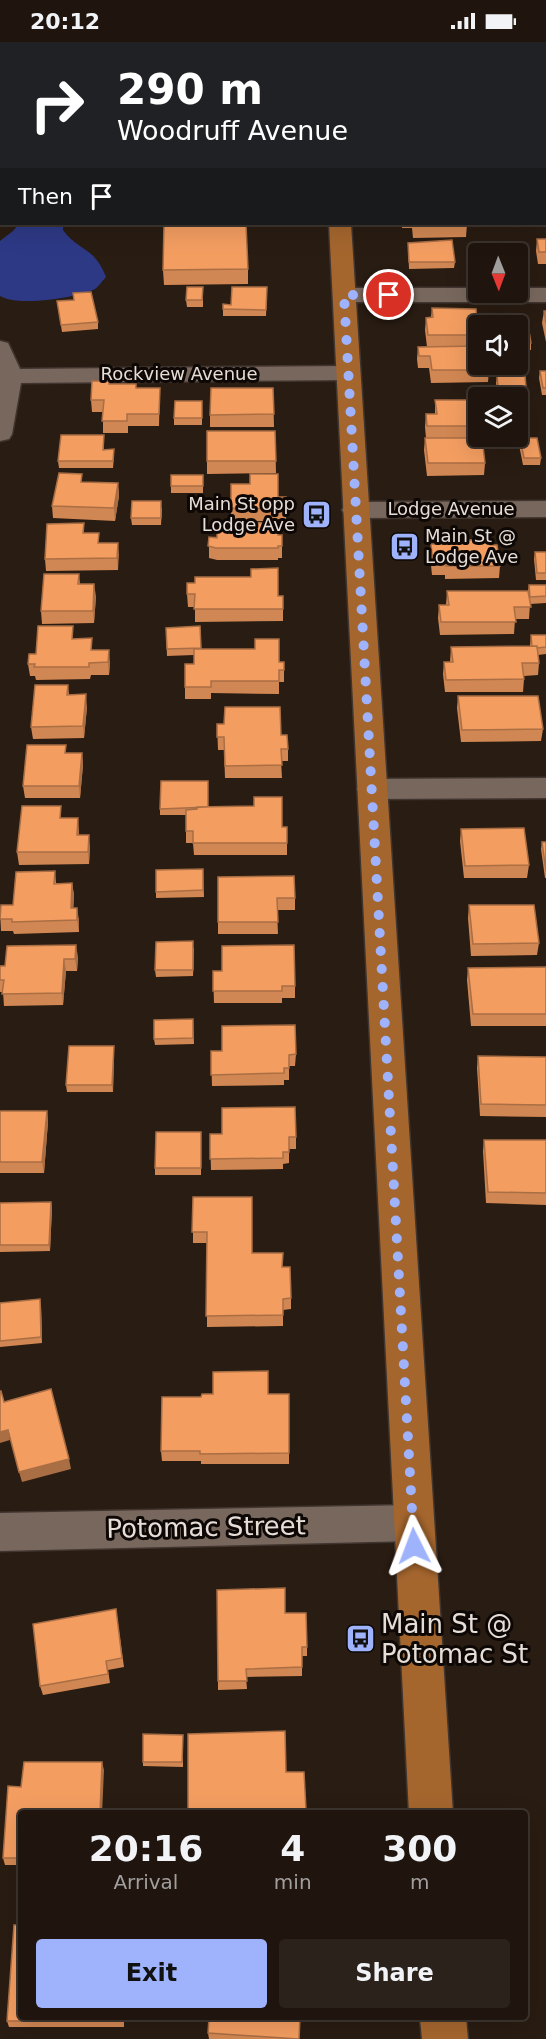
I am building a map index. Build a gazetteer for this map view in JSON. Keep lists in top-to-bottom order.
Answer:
{
  "streets": {
    "street": ["Rockview Avenue", "Lodge Avenue", "Potomac Street"]
  },
  "places": {
    "bus stop": ["Main St opp Lodge Ave", "Main St @ Lodge Ave", "Main St @ Potomac St"]
  },
  "north": "bottom",
  "page": {
    "status": "20:12",
    "turn": ["290 m", "Woodruff Avenue"],
    "then": "Then",
    "eta": [
      "20:16",
      "Arrival",
      "4",
      "min",
      "300",
      "m"
    ],
    "buttons": ["Exit", "Share"]
  }
}
